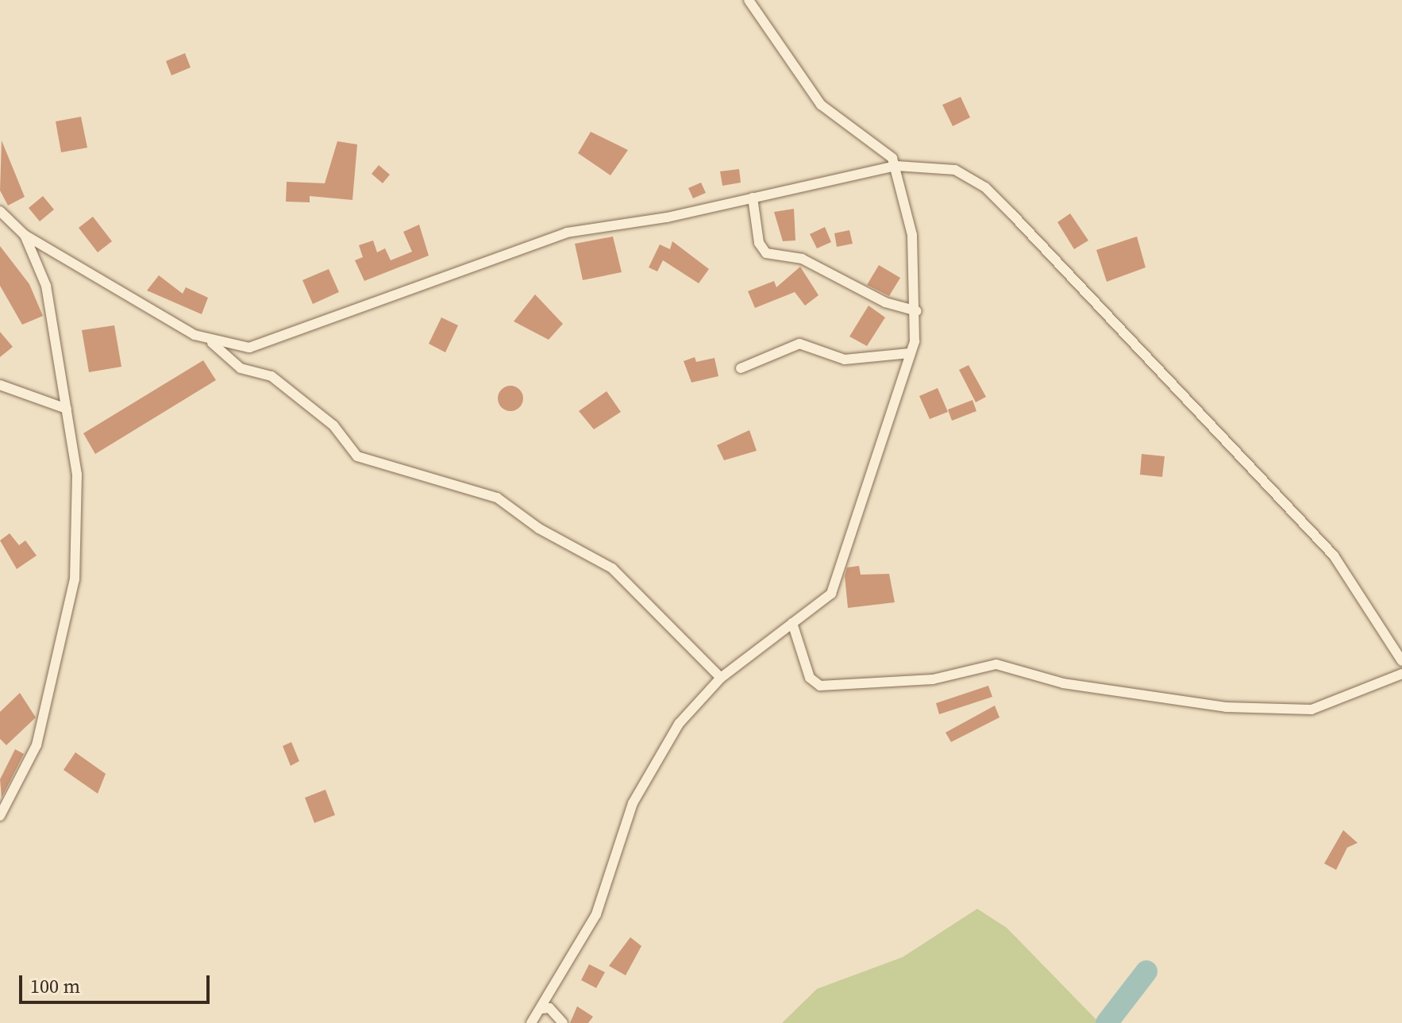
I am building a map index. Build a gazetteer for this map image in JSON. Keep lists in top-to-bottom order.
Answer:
{
  "scale_bar": "100 m"
}
